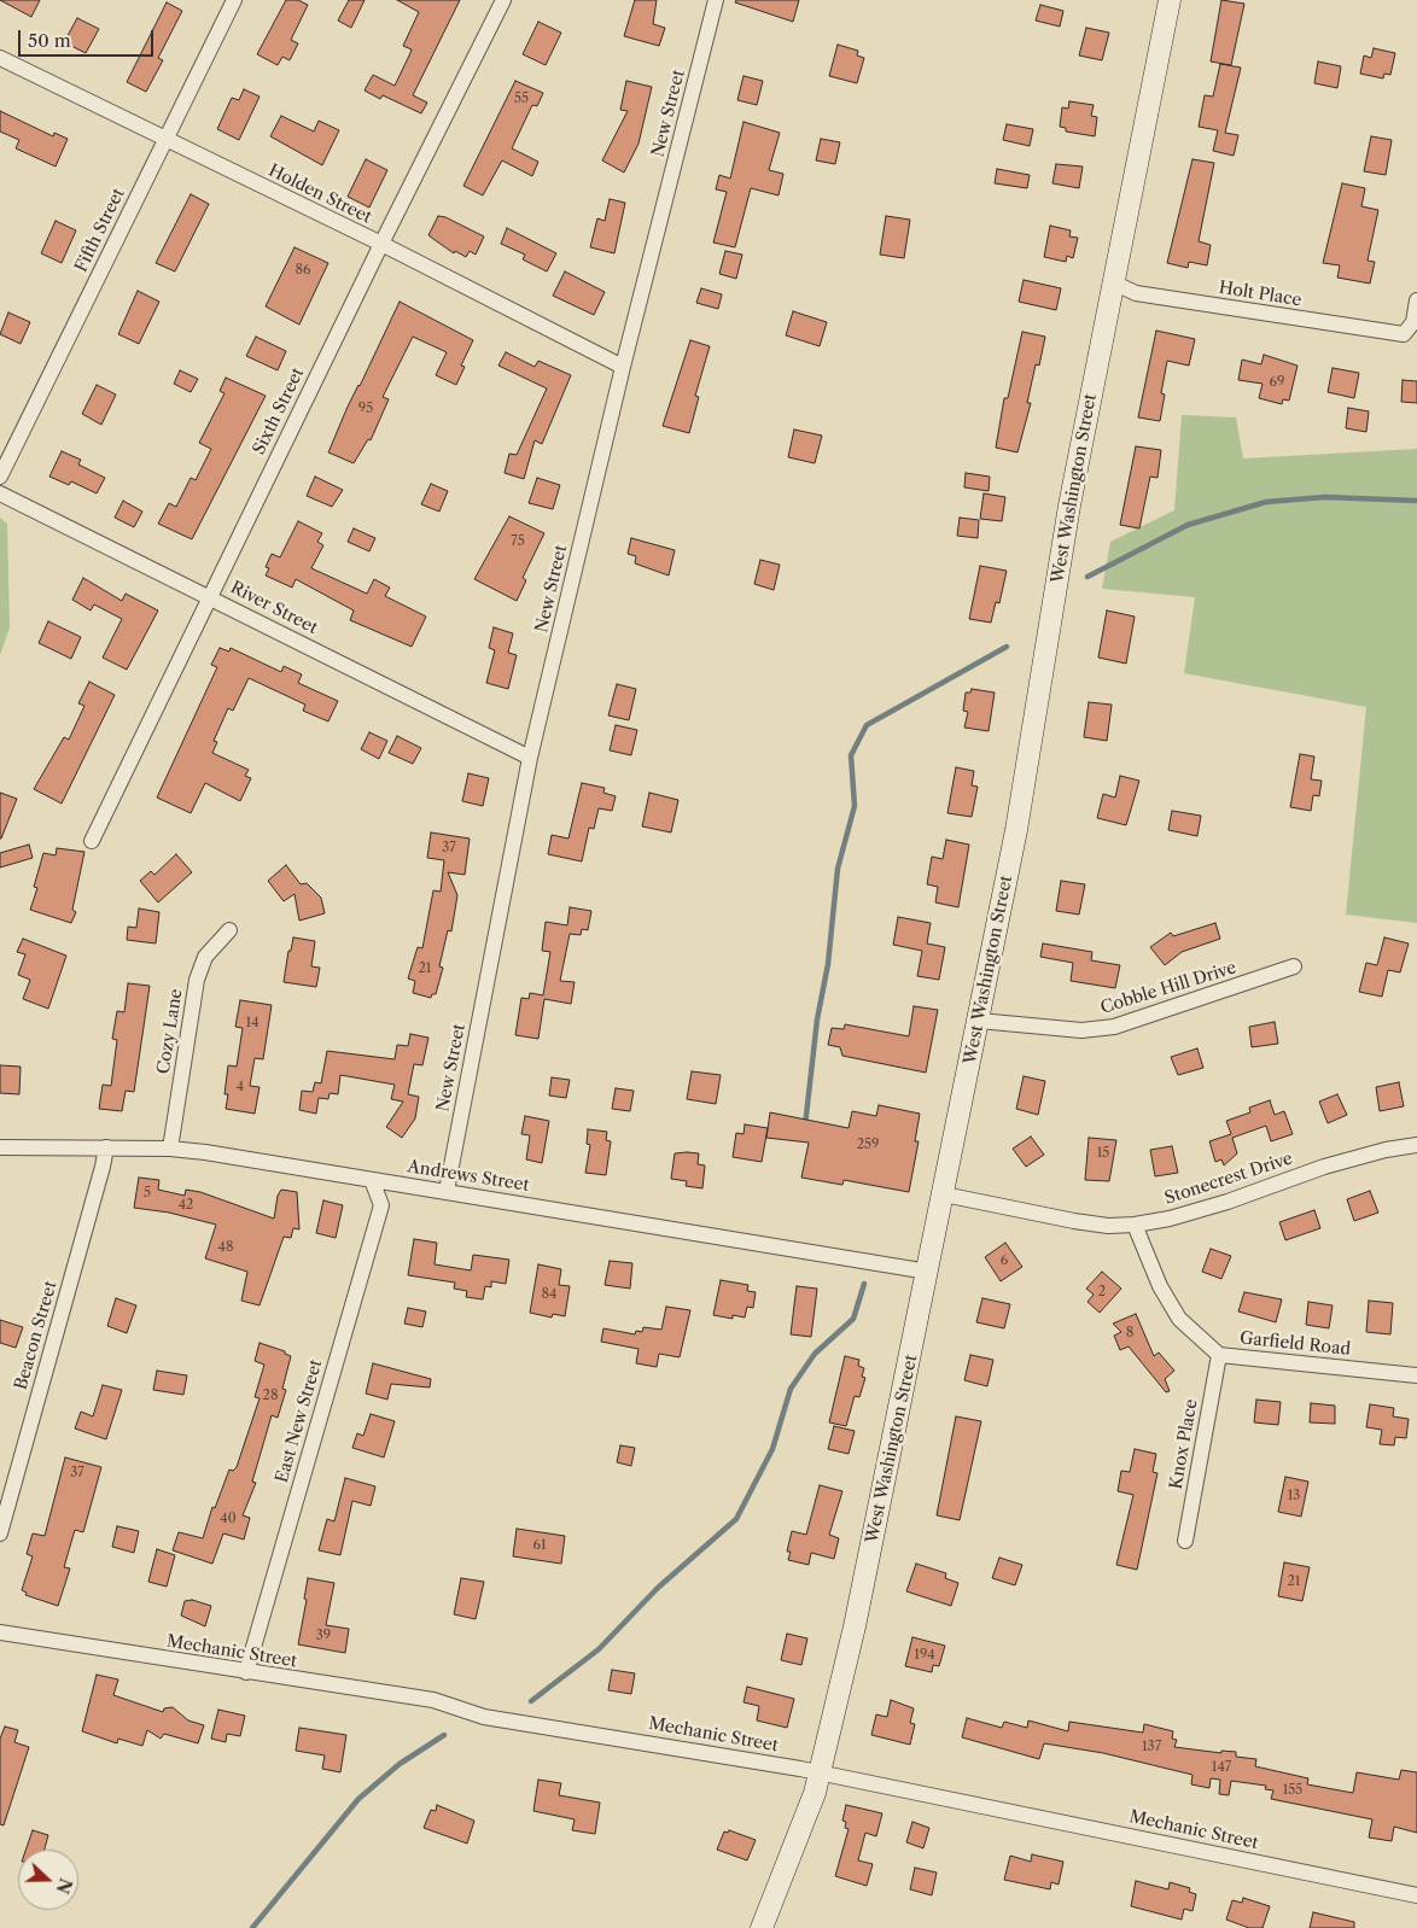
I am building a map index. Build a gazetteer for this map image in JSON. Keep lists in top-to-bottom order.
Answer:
{
  "streets": {
    "main road": ["West Washington Street"],
    "street": [
      "New Street",
      "Holden Street",
      "Fifth Street",
      "Holt Place",
      "Sixth Street",
      "River Street",
      "Cobble Hill Drive",
      "Cozy Lane",
      "Andrews Street",
      "Stonecrest Drive",
      "Beacon Street",
      "Garfield Road",
      "East New Street",
      "Knox Place",
      "Mechanic Street"
    ]
  },
  "crossings": [
    ["New Street", "Holden Street"],
    ["New Street", "River Street"],
    ["New Street", "Andrews Street"],
    ["Holden Street", "Fifth Street"],
    ["Holden Street", "Sixth Street"],
    ["Holt Place", "West Washington Street"],
    ["Sixth Street", "River Street"],
    ["West Washington Street", "Cobble Hill Drive"],
    ["West Washington Street", "Andrews Street"],
    ["West Washington Street", "Stonecrest Drive"],
    ["West Washington Street", "Mechanic Street"],
    ["Cozy Lane", "Andrews Street"],
    ["Andrews Street", "Beacon Street"],
    ["Andrews Street", "East New Street"],
    ["Stonecrest Drive", "Garfield Road"],
    ["Garfield Road", "Knox Place"],
    ["East New Street", "Mechanic Street"]
  ],
  "house_numbers": [
    "55",
    "86",
    "69",
    "95",
    "75",
    "37",
    "21",
    "14",
    "4",
    "259",
    "15",
    "5",
    "42",
    "48",
    "6",
    "2",
    "84",
    "8",
    "28",
    "37",
    "13",
    "40",
    "61",
    "21",
    "39",
    "194",
    "137",
    "147",
    "155"
  ],
  "scale_bar": "50 m",
  "north": "right"
}
